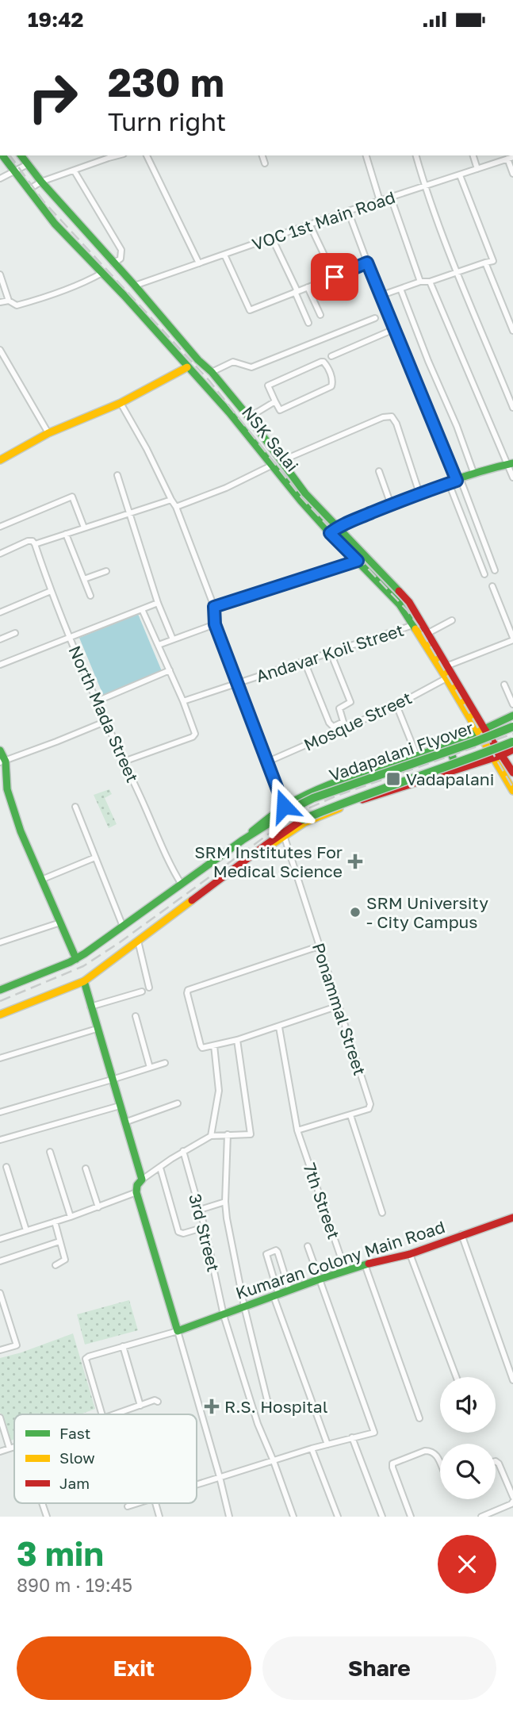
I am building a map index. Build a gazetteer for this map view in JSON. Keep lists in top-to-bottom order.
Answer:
{
  "streets": {
    "main road": ["NSK Salai", "Vadapalani Flyover", "Kumaran Colony Main Road"],
    "street": [
      "VOC 1st Main Road",
      "Andavar Koil Street",
      "North Mada Street",
      "Mosque Street",
      "Ponammal Street",
      "7th Street",
      "3rd Street"
    ]
  },
  "crossings": [
    ["NSK Salai", "Andavar Koil Street"],
    ["NSK Salai", "Mosque Street"],
    ["Ponammal Street", "7th Street"],
    ["7th Street", "Kumaran Colony Main Road"],
    ["3rd Street", "Kumaran Colony Main Road"]
  ],
  "places": {
    "transit": ["Vadapalani"],
    "health": ["SRM Institutes For Medical Science", "R.S. Hospital"],
    "other": ["SRM University - City Campus"]
  },
  "legend": ["Fast", "Slow", "Jam"],
  "page": {
    "status": "19:42",
    "turn": ["230 m", "Turn right"],
    "heading": ["3 min", "890 m · 19:45"],
    "buttons": ["Exit", "Share"]
  }
}
